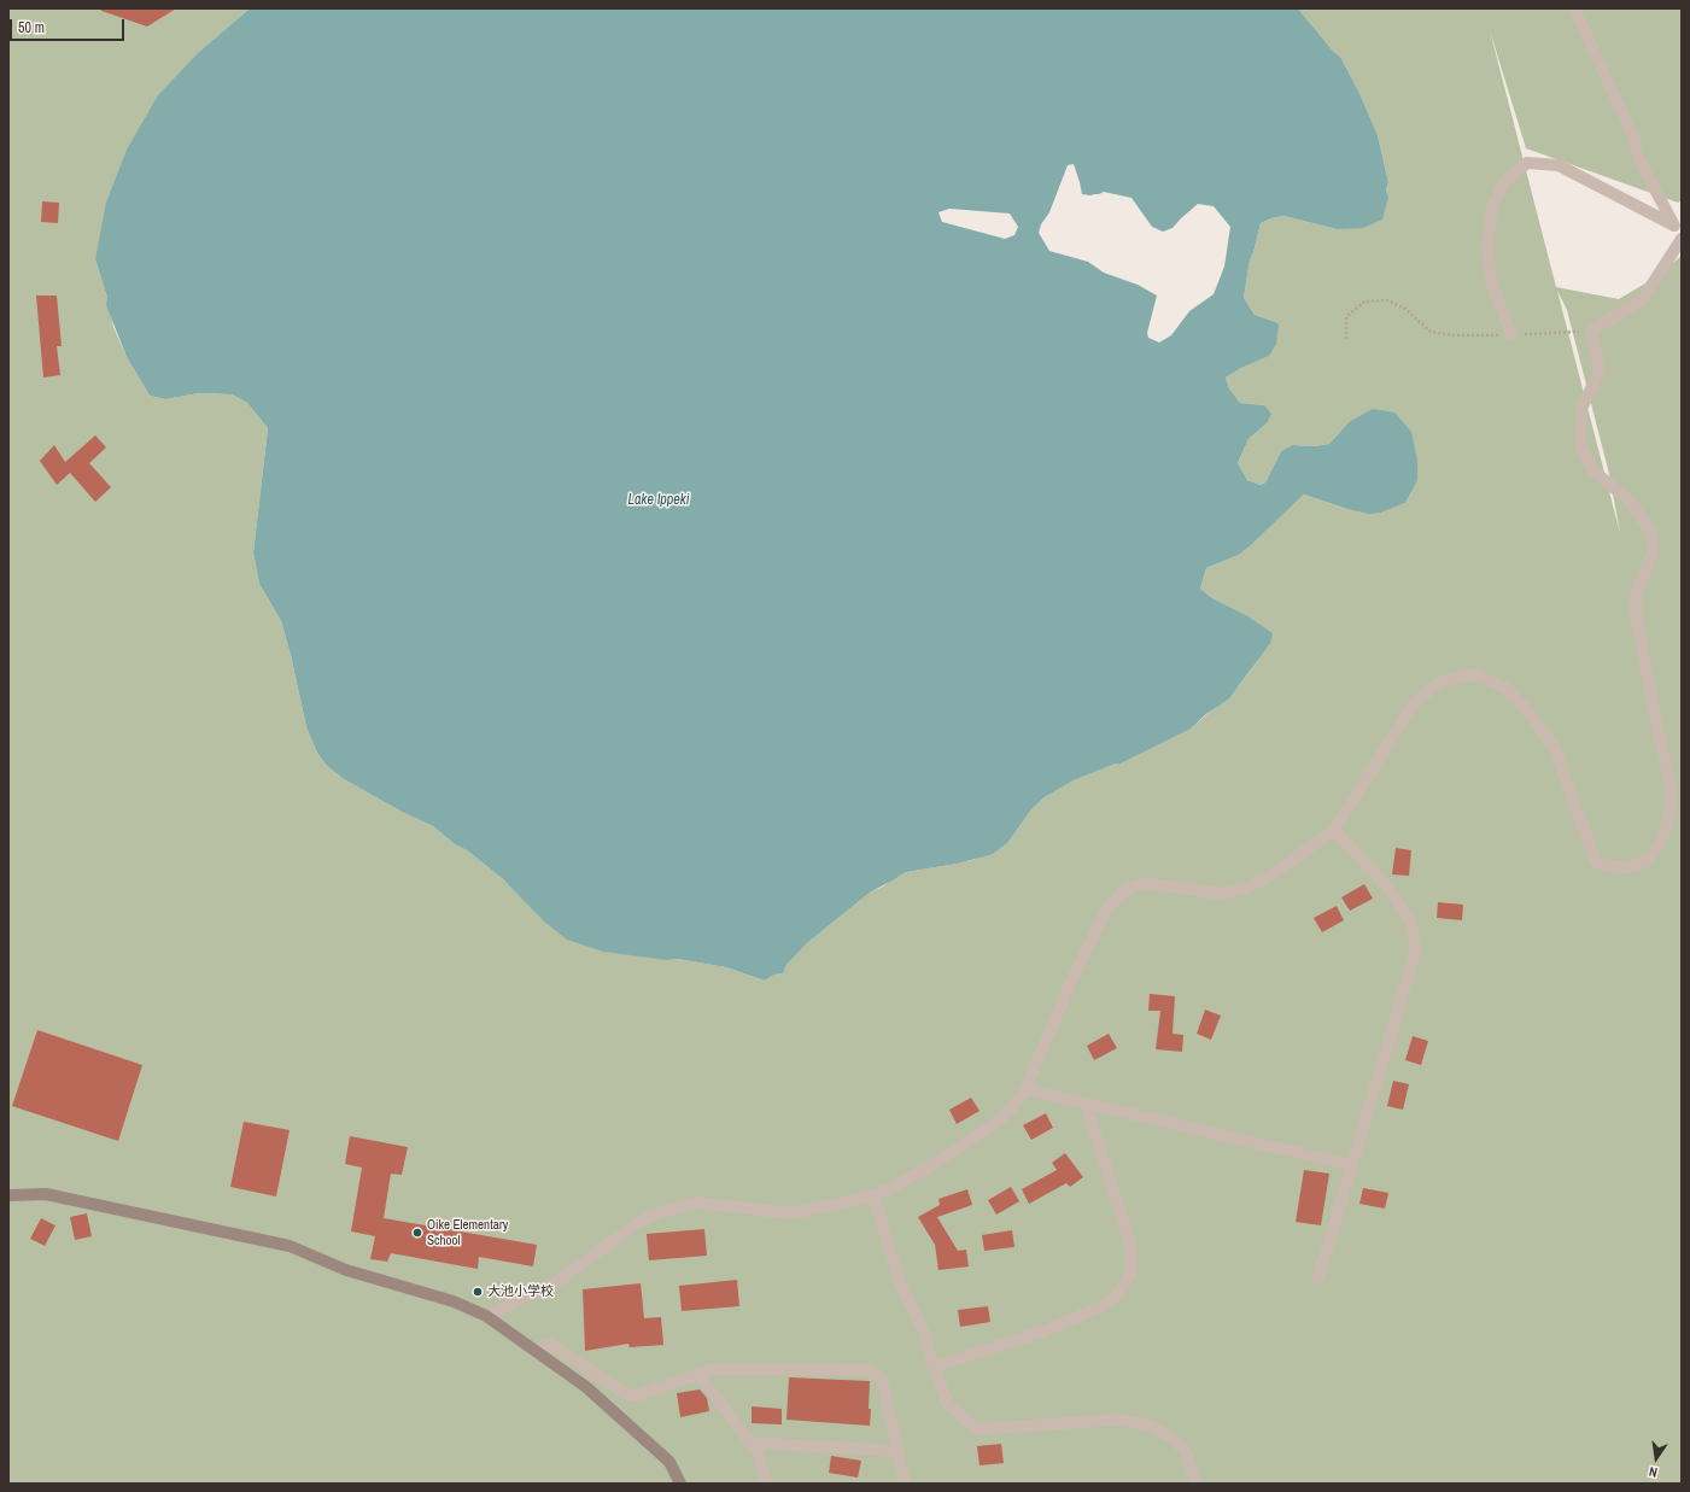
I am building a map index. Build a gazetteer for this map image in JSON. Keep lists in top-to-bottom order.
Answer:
{
  "water": ["Lake Ippeki"],
  "places": ["Oike Elementary School", "大池小学校"],
  "scale_bar": "50 m",
  "north": "bottom"
}
